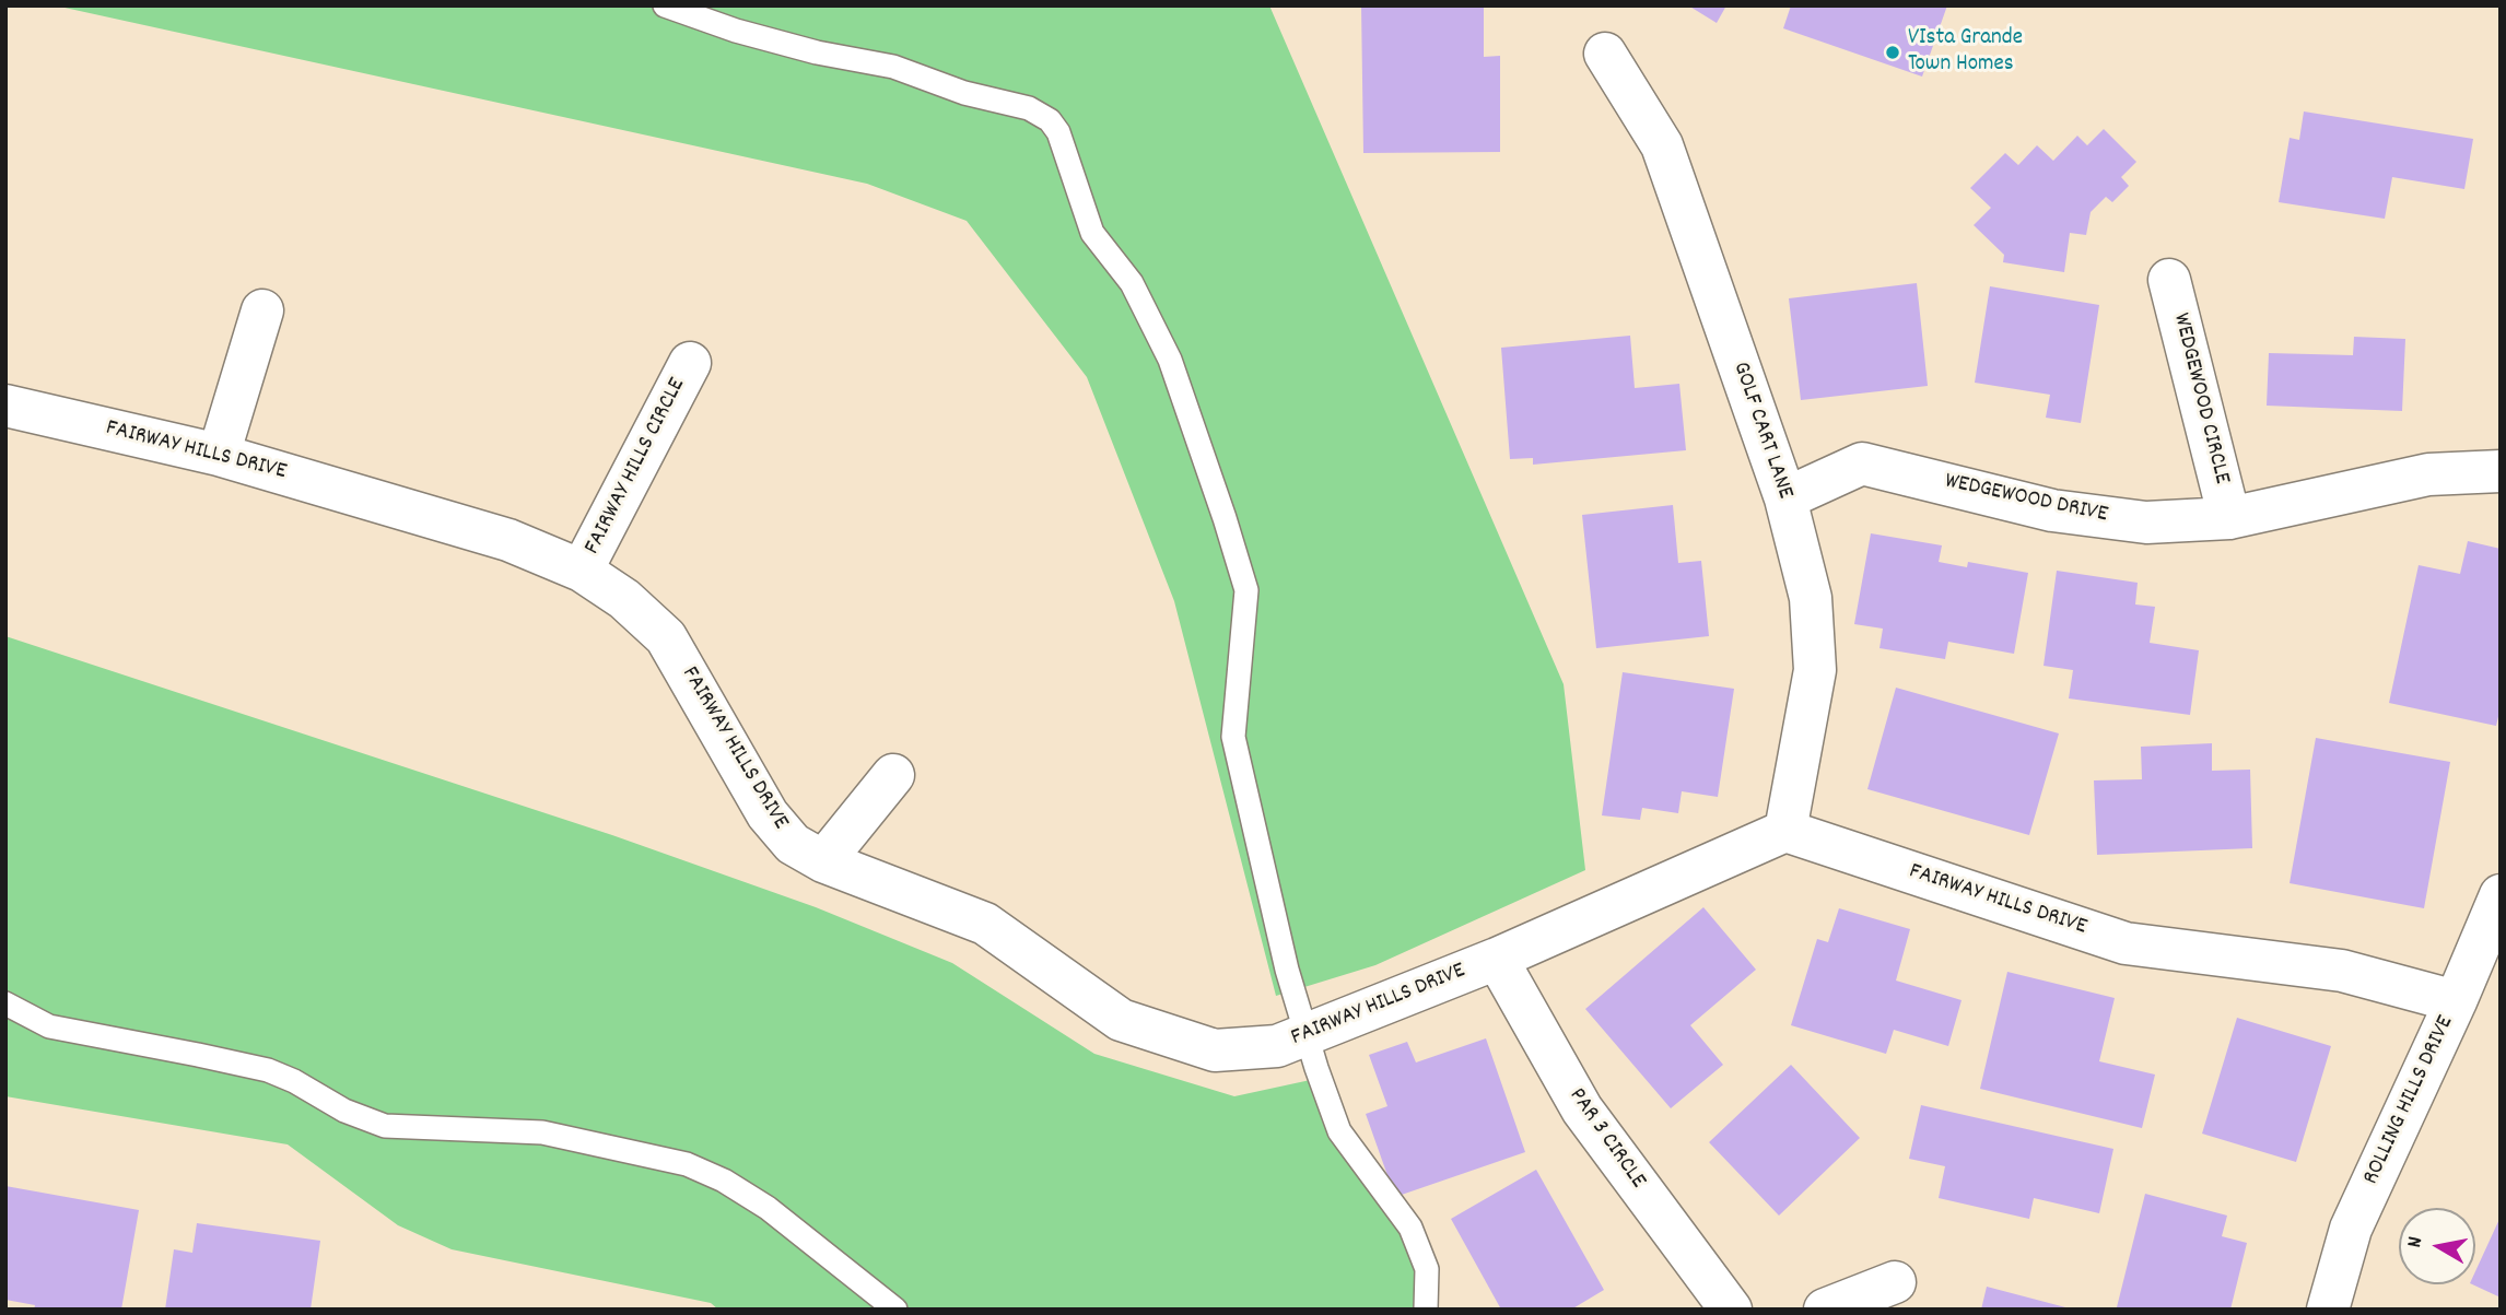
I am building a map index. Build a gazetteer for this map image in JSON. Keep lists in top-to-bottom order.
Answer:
{
  "streets": {
    "street": [
      "WEDGEWOOD CIRCLE",
      "GOLF CART LANE",
      "FAIRWAY HILLS DRIVE",
      "FAIRWAY HILLS CIRCLE",
      "WEDGEWOOD DRIVE",
      "ROLLING HILLS DRIVE",
      "PAR 3 CIRCLE"
    ]
  },
  "crossings": [
    ["WEDGEWOOD CIRCLE", "WEDGEWOOD DRIVE"],
    ["GOLF CART LANE", "FAIRWAY HILLS DRIVE"],
    ["GOLF CART LANE", "WEDGEWOOD DRIVE"],
    ["FAIRWAY HILLS DRIVE", "FAIRWAY HILLS CIRCLE"],
    ["FAIRWAY HILLS DRIVE", "ROLLING HILLS DRIVE"],
    ["FAIRWAY HILLS DRIVE", "PAR 3 CIRCLE"]
  ],
  "places": ["VIsta Grande Town Homes"],
  "north": "left"
}
